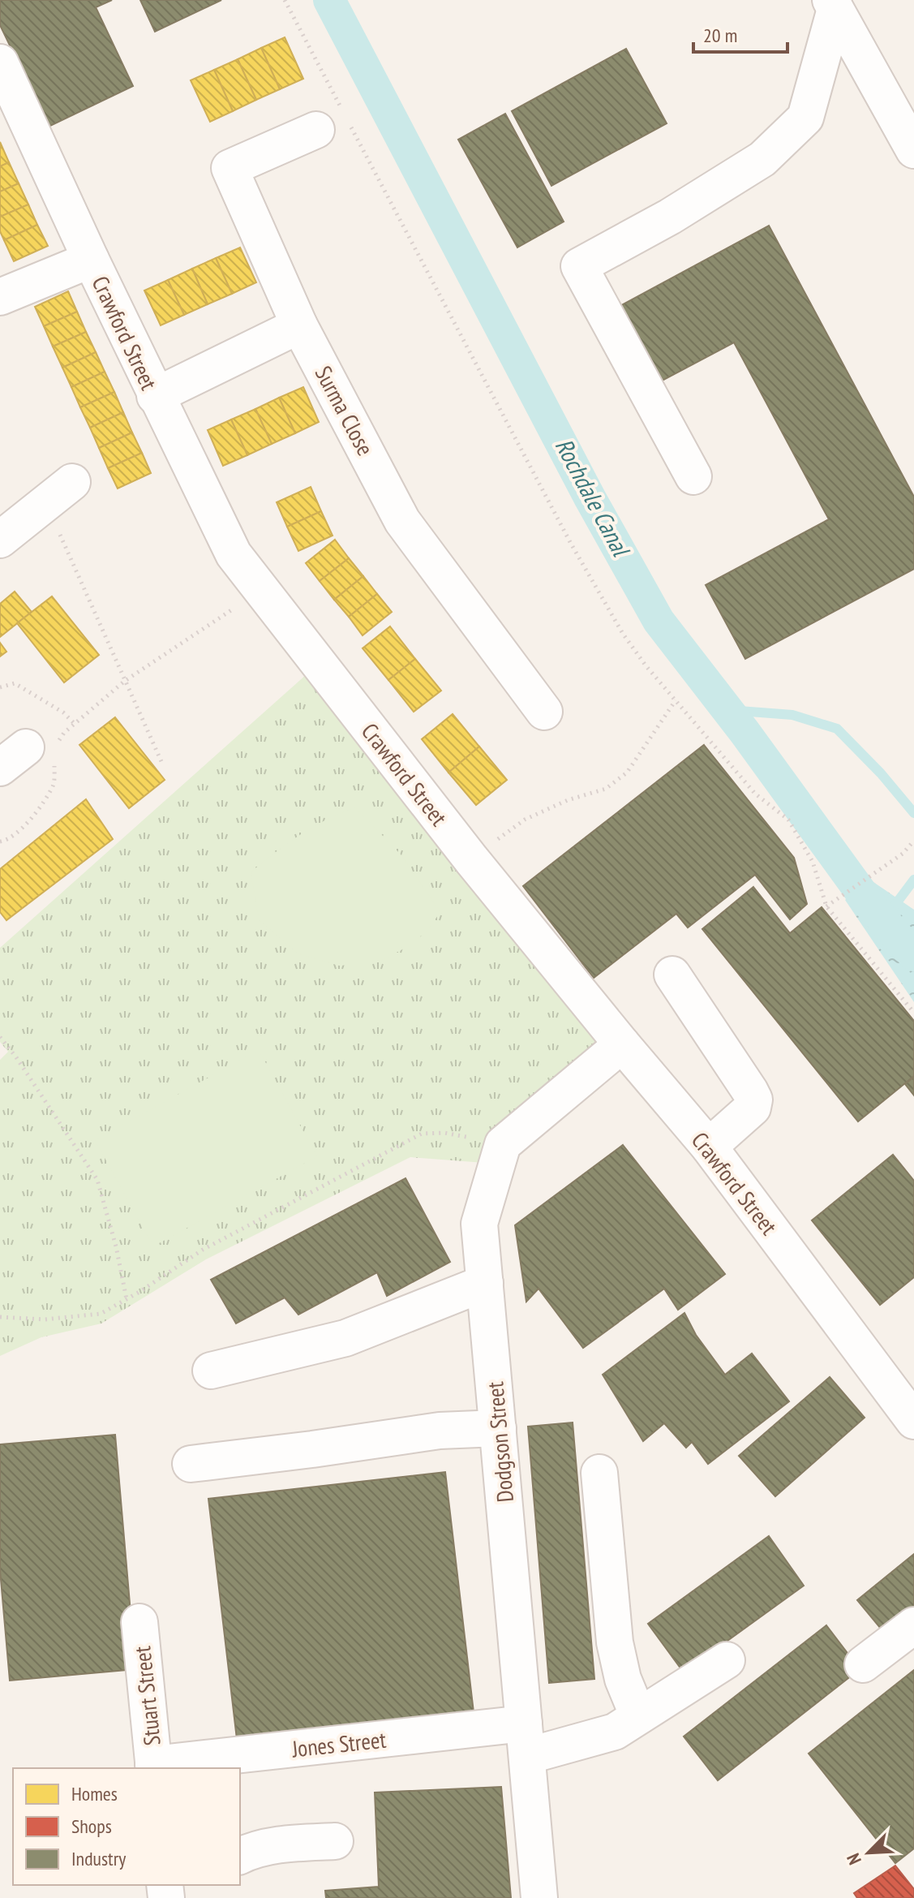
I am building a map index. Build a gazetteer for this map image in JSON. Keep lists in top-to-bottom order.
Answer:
{
  "streets": {
    "street": [
      "Crawford Street",
      "Surma Close",
      "Dodgson Street",
      "Stuart Street",
      "Jones Street"
    ]
  },
  "crossings": [
    ["Dodgson Street", "Jones Street"],
    ["Stuart Street", "Jones Street"]
  ],
  "water": ["Rochdale Canal"],
  "legend": ["Homes", "Shops", "Industry"],
  "scale_bar": "20 m",
  "north": "bottom left"
}
